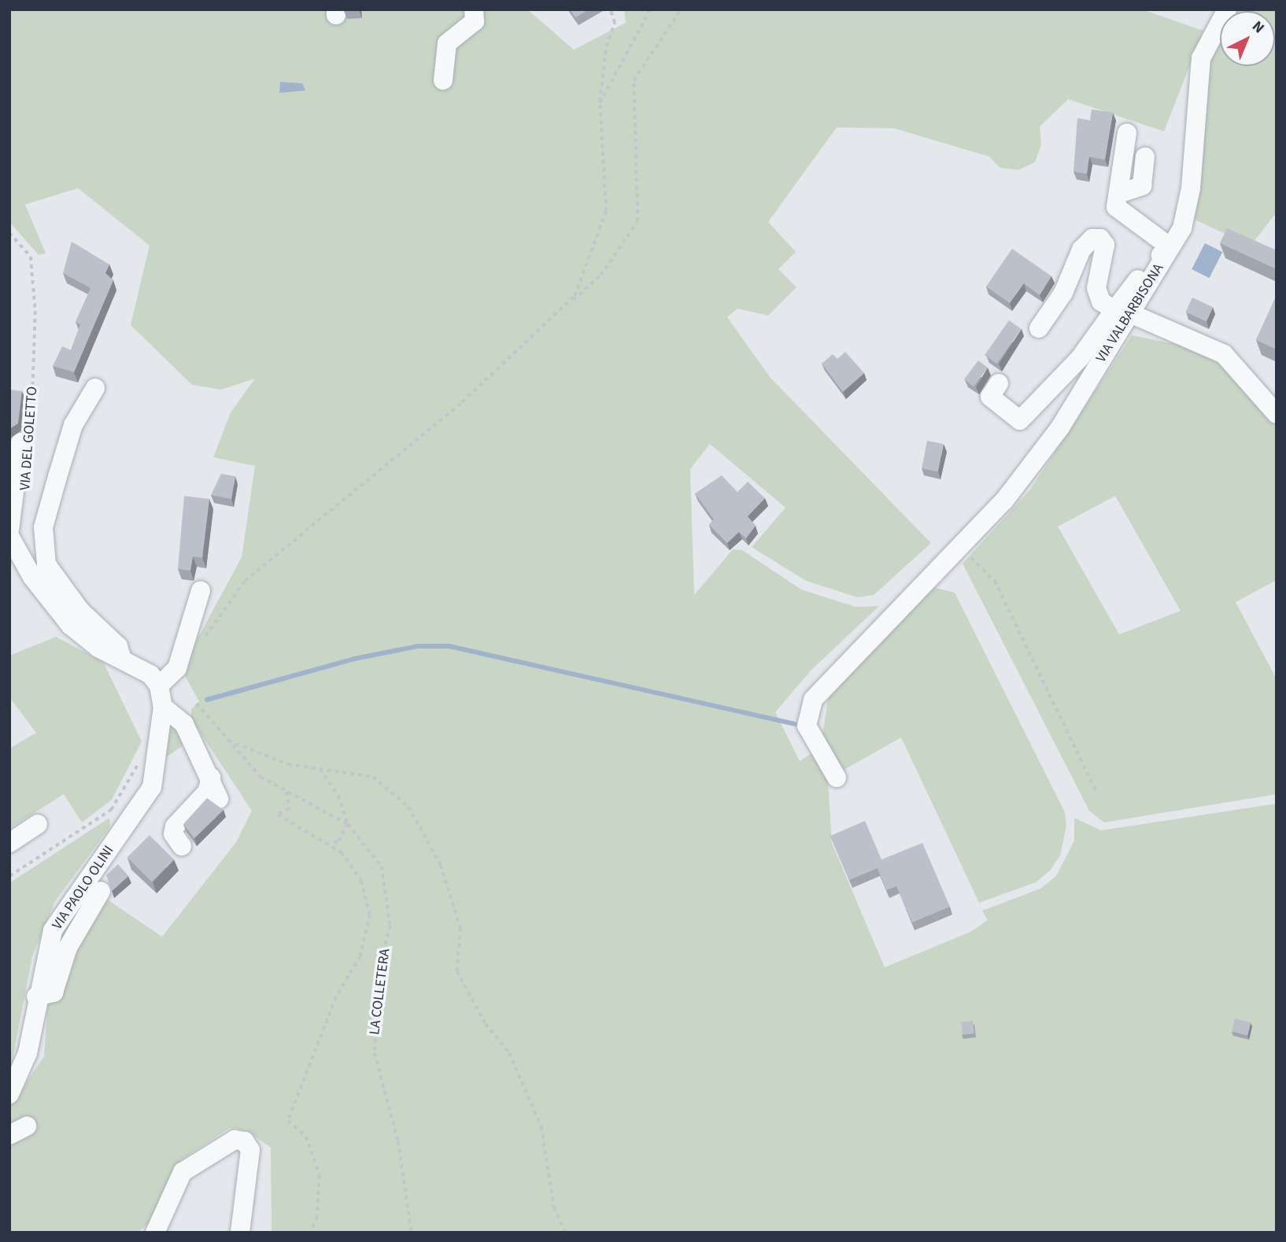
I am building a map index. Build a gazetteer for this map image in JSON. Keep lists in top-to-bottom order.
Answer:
{
  "streets": {
    "street": ["VIA VALBARBISONA", "VIA PAOLO OLINI"],
    "path": ["VIA DEL GOLETTO", "LA COLLETERA"]
  },
  "north": "top right"
}
